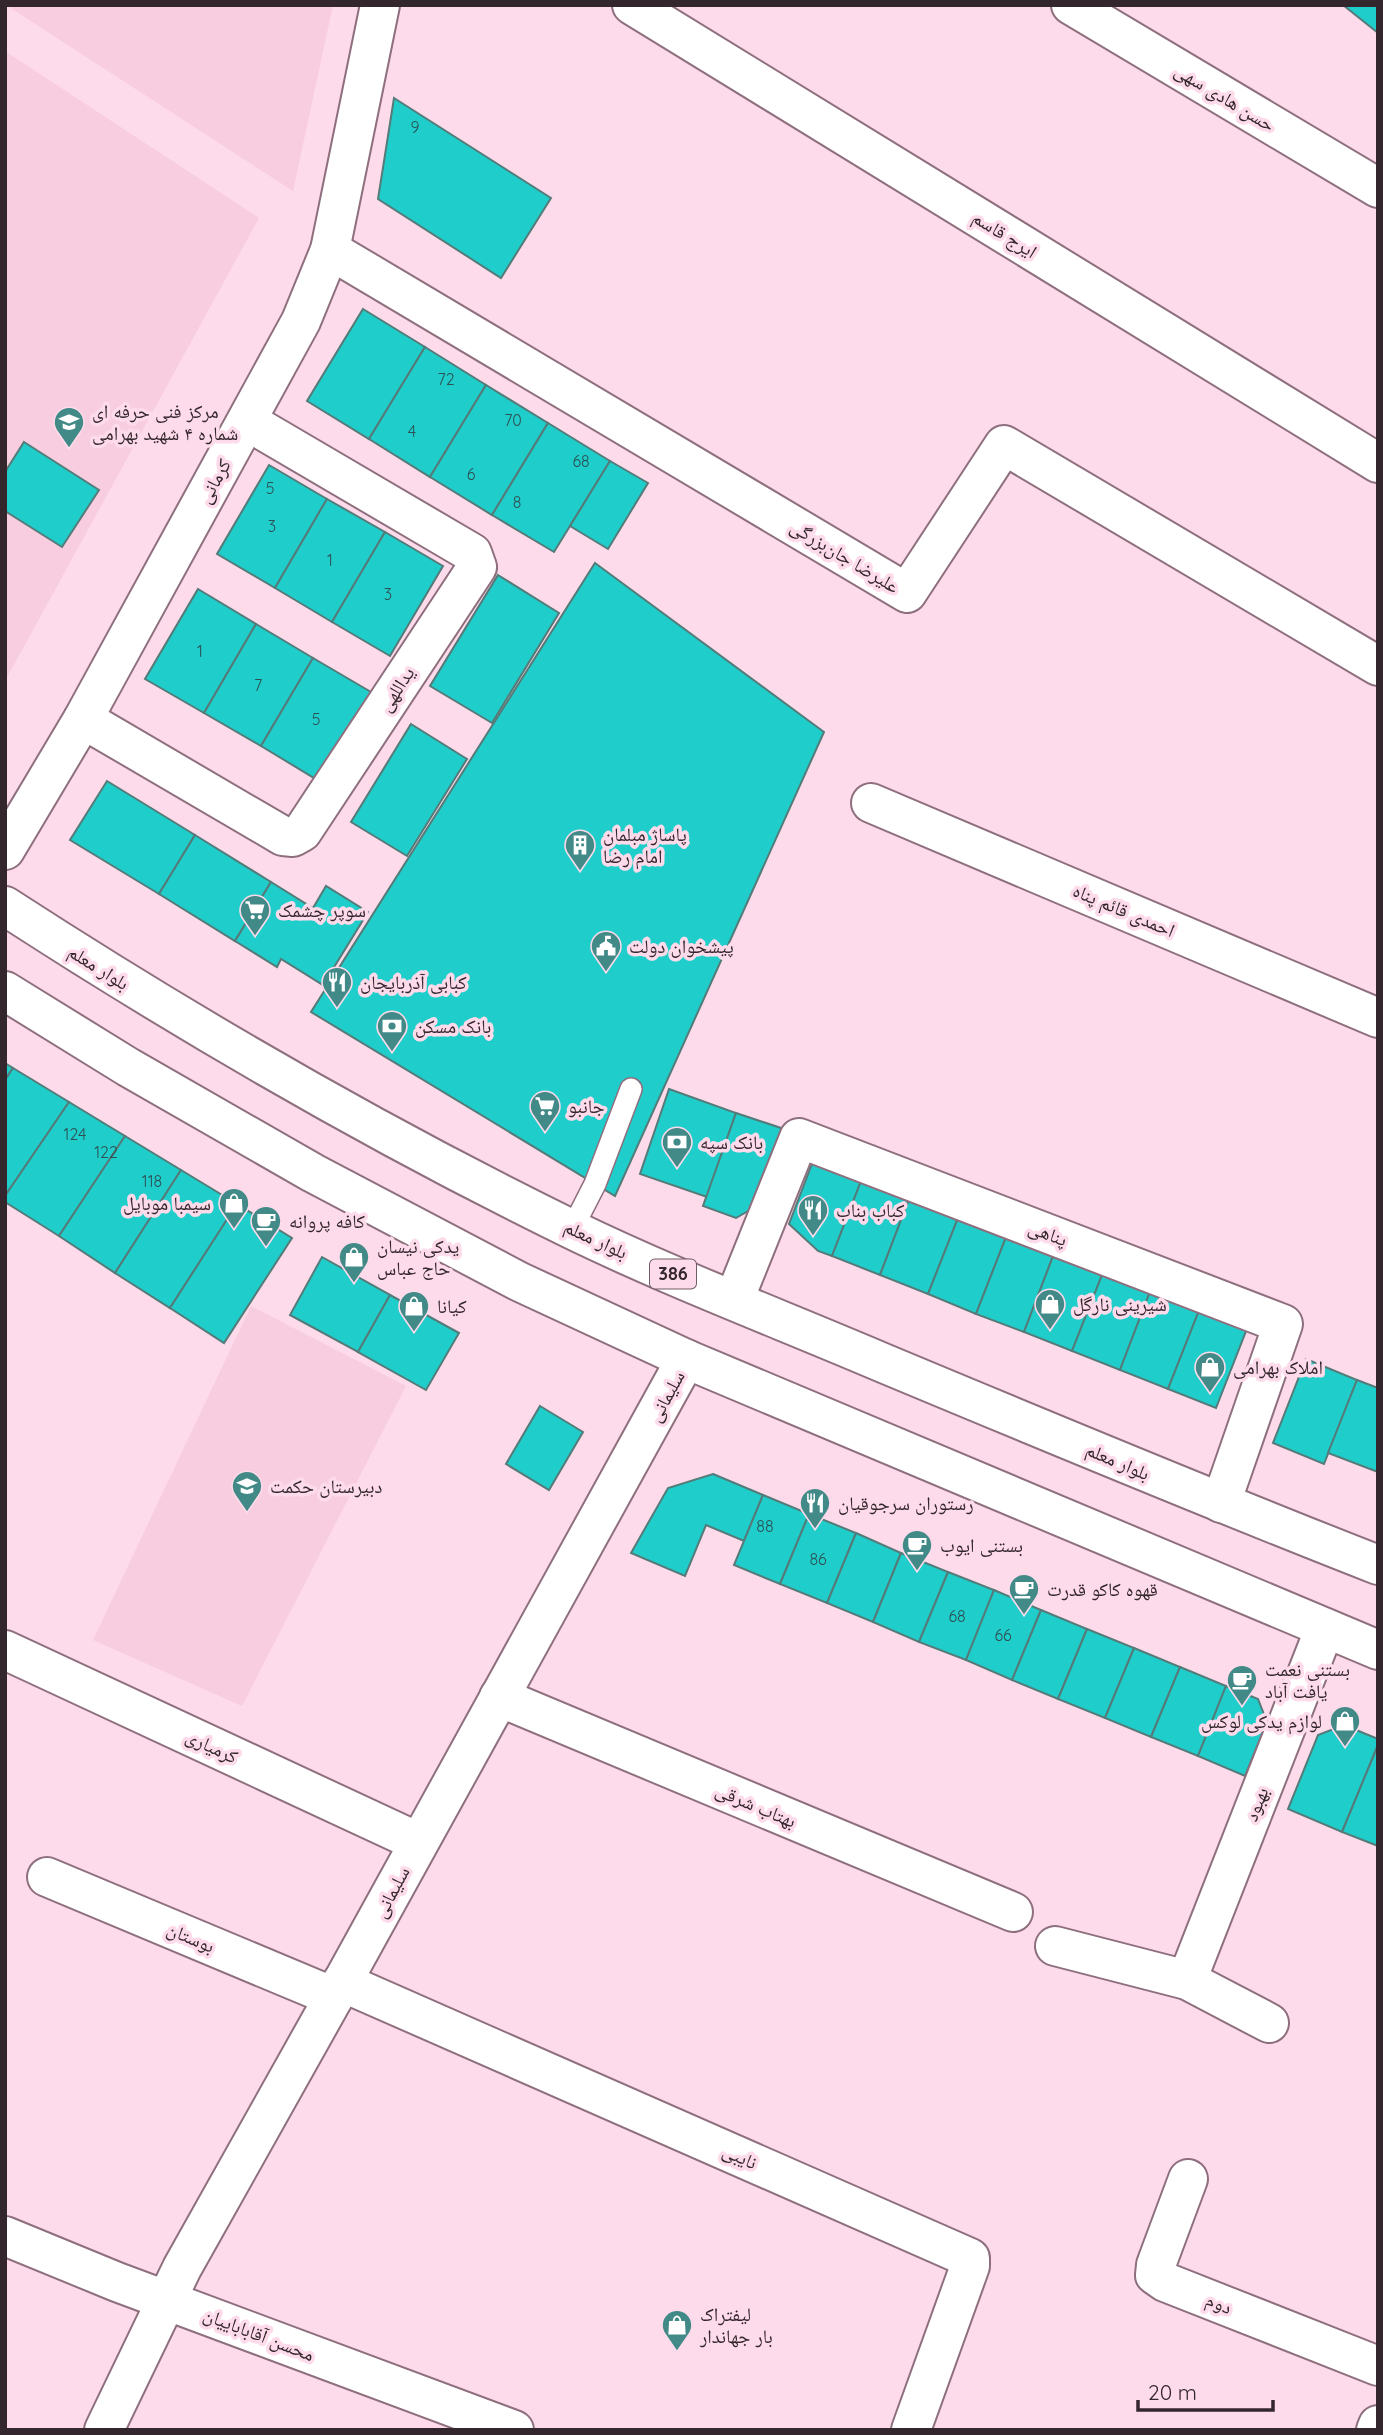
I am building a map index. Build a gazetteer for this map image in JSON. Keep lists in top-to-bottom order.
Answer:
{
  "streets": {
    "street": [
      "حسن هادی سهی",
      "ایرج قاسم",
      "کرمانی",
      "علیرضا جان‌بزرگی",
      "یداللهی",
      "احمدی قائم پناه",
      "بلوار معلم",
      "پناهی",
      "386",
      "سلیمانی",
      "کرمیاری",
      "بهبود",
      "بهتاب شرقی",
      "بوستان",
      "نایبی",
      "دوم",
      "محسن آقاباباییان"
    ]
  },
  "crossings": [
    ["کرمانی", "علیرضا جان‌بزرگی"],
    ["کرمانی", "یداللهی"],
    ["بلوار معلم", "پناهی"],
    ["سلیمانی", "کرمیاری"],
    ["سلیمانی", "بهتاب شرقی"],
    ["سلیمانی", "بوستان"],
    ["سلیمانی", "نایبی"],
    ["سلیمانی", "محسن آقاباباییان"],
    ["بوستان", "نایبی"]
  ],
  "places": {
    "school or university": ["مرکز فنی حرفه ای شماره ۴ شهید بهرامی", "دبیرستان حکمت"],
    "building": ["پاساژ مبلمان امام رضا"],
    "supermarket": ["سوپر چشمک", "جانبو"],
    "public building": ["پیشخوان دولت"],
    "restaurant": ["کبابی آذربایجان", "کباب بناب", "رستوران سرجوقیان"],
    "bank": ["بانک مسکن", "بانک سپه"],
    "shop": [
      "سیمبا موبایل",
      "یدکی نیسان حاج عباس",
      "شیرینی نارگل",
      "کیانا",
      "املاک بهرامی",
      "لوازم یدکی لوکس",
      "لیفتراک بار جهاندار"
    ],
    "cafe": [
      "کافه پروانه",
      "بستنی ایوب",
      "قهوه کاکو قدرت",
      "بستنی نعمت یافت آباد"
    ]
  },
  "house_numbers": [
    "9",
    "72",
    "70",
    "4",
    "68",
    "6",
    "5",
    "8",
    "3",
    "1",
    "3",
    "1",
    "7",
    "5",
    "124",
    "122",
    "118",
    "88",
    "86",
    "68",
    "66"
  ],
  "scale_bar": "20 m"
}
